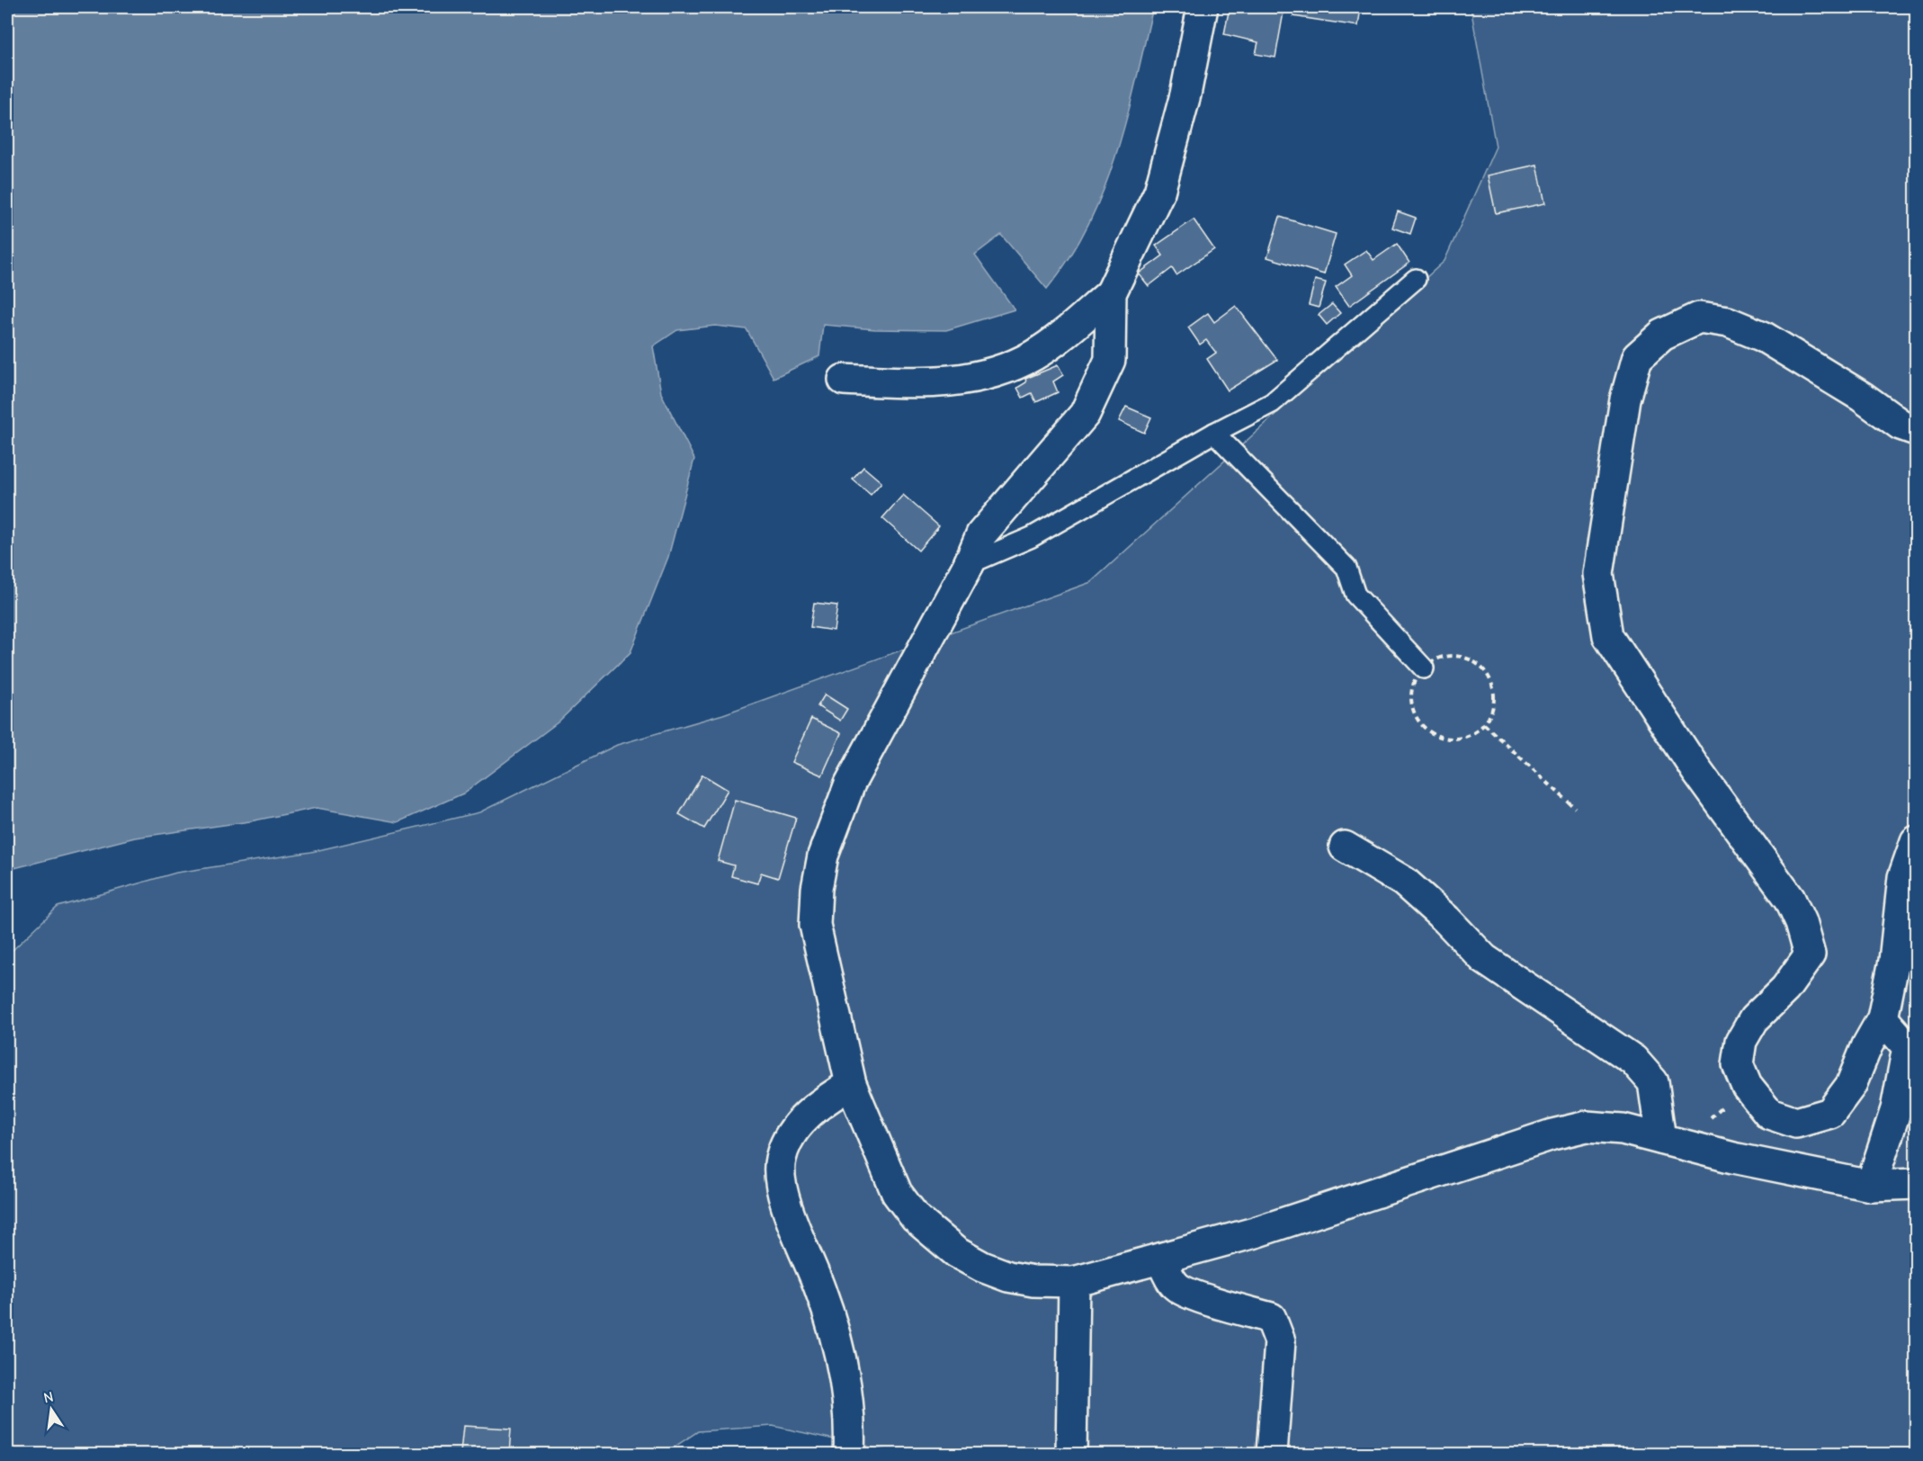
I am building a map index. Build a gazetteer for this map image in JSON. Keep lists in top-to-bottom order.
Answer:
{
  "north": "top"
}
